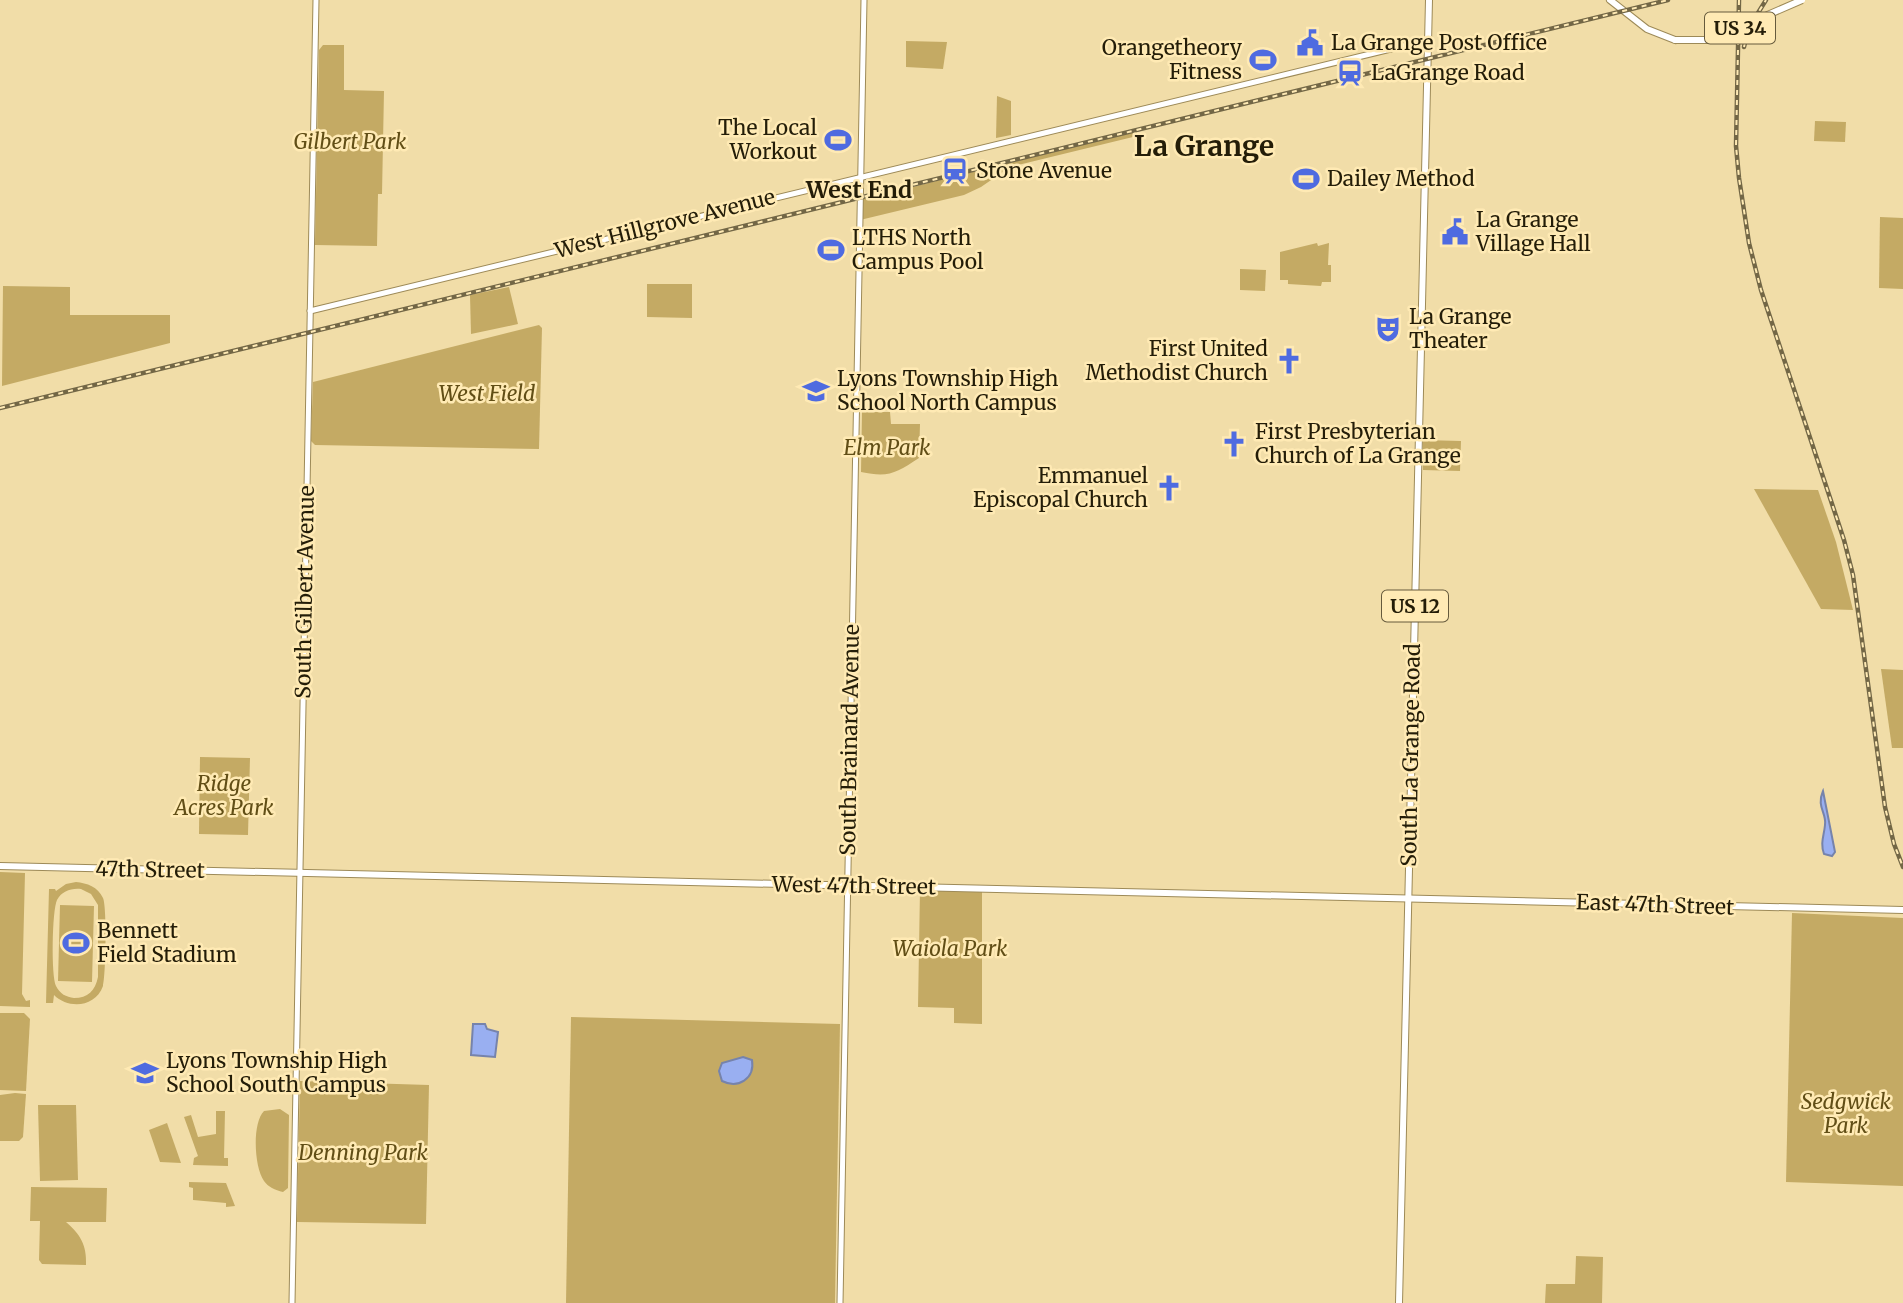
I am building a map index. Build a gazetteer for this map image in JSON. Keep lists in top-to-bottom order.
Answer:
{
  "streets": {
    "main road": [
      "US 34",
      "US 12",
      "South La Grange Road",
      "47th Street",
      "West 47th Street",
      "East 47th Street"
    ],
    "street": ["West Hillgrove Avenue", "South Gilbert Avenue", "South Brainard Avenue"]
  },
  "crossings": [
    ["West Hillgrove Avenue", "South Gilbert Avenue"],
    ["West Hillgrove Avenue", "US 12"],
    ["West Hillgrove Avenue", "South Brainard Avenue"],
    ["West Hillgrove Avenue", "South La Grange Road"],
    ["South Gilbert Avenue", "47th Street"],
    ["South Gilbert Avenue", "West 47th Street"],
    ["US 12", "South La Grange Road"],
    ["South Brainard Avenue", "West 47th Street"],
    ["South La Grange Road", "West 47th Street"],
    ["South La Grange Road", "East 47th Street"],
    ["47th Street", "West 47th Street"],
    ["West 47th Street", "East 47th Street"]
  ],
  "districts": ["La Grange", "West End"],
  "parks": [
    "Gilbert Park",
    "West Field",
    "Elm Park",
    "Ridge Acres Park",
    "Waiola Park",
    "Sedgwick Park",
    "Denning Park"
  ],
  "places": {
    "public building": ["La Grange Post Office", "La Grange Village Hall"],
    "sports": [
      "Orangetheory Fitness",
      "The Local Workout",
      "Dailey Method",
      "LTHS North Campus Pool",
      "Bennett Field Stadium"
    ],
    "station": ["LaGrange Road", "Stone Avenue"],
    "theatre": ["La Grange Theater"],
    "church": ["First United Methodist Church", "First Presbyterian Church of La Grange", "Emmanuel Episcopal Church"],
    "school or university": ["Lyons Township High School North Campus", "Lyons Township High School South Campus"]
  }
}
